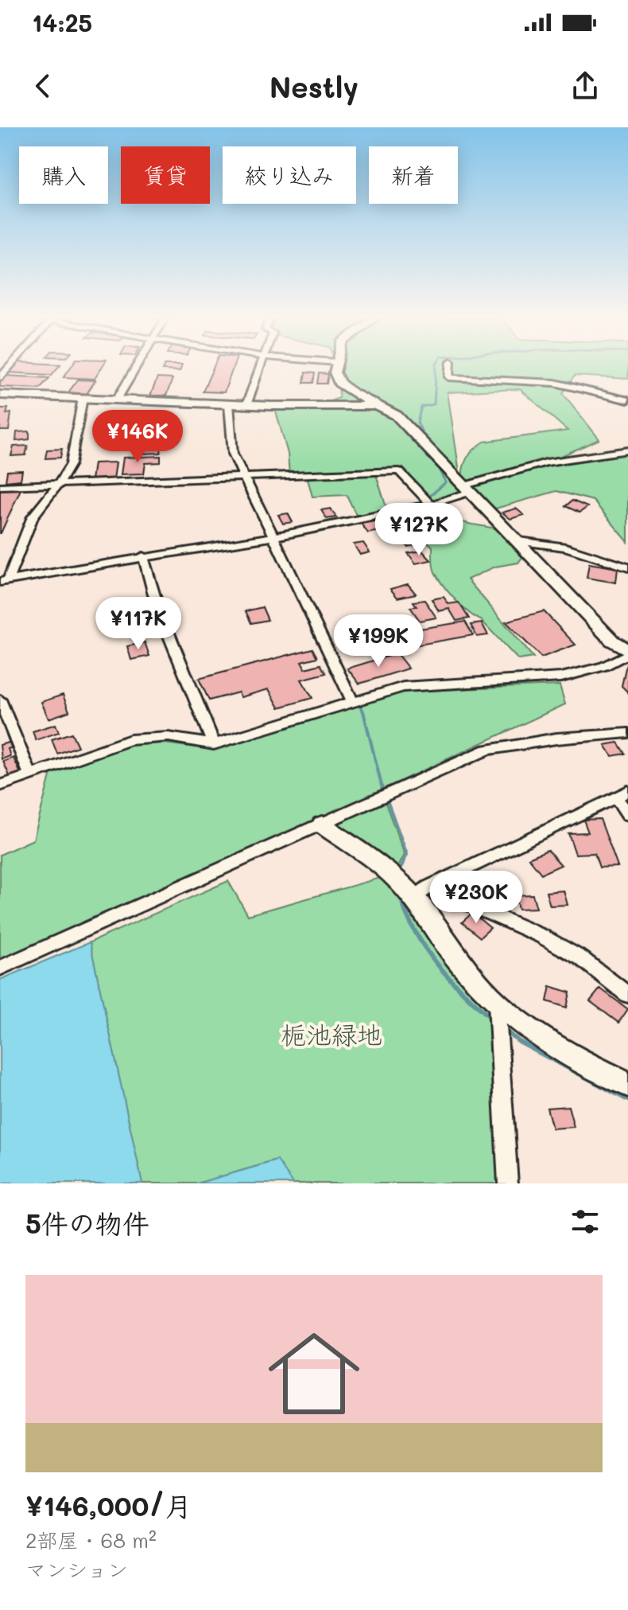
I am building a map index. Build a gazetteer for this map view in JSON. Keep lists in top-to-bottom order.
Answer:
{
  "parks": ["梔池緑地"],
  "page": {
    "status": "14:25",
    "header": "Nestly",
    "chip": [
      "購入",
      "賃貸",
      "絞り込み",
      "新着"
    ],
    "price": [
      "¥146K",
      "¥127K",
      "¥117K",
      "¥199K",
      "¥230K"
    ],
    "heading": "5件の物件",
    "list": [
      {
        "name": "¥146,000/月",
        "note": "2部屋 · 68 m² · マンション"
      }
    ]
  }
}
